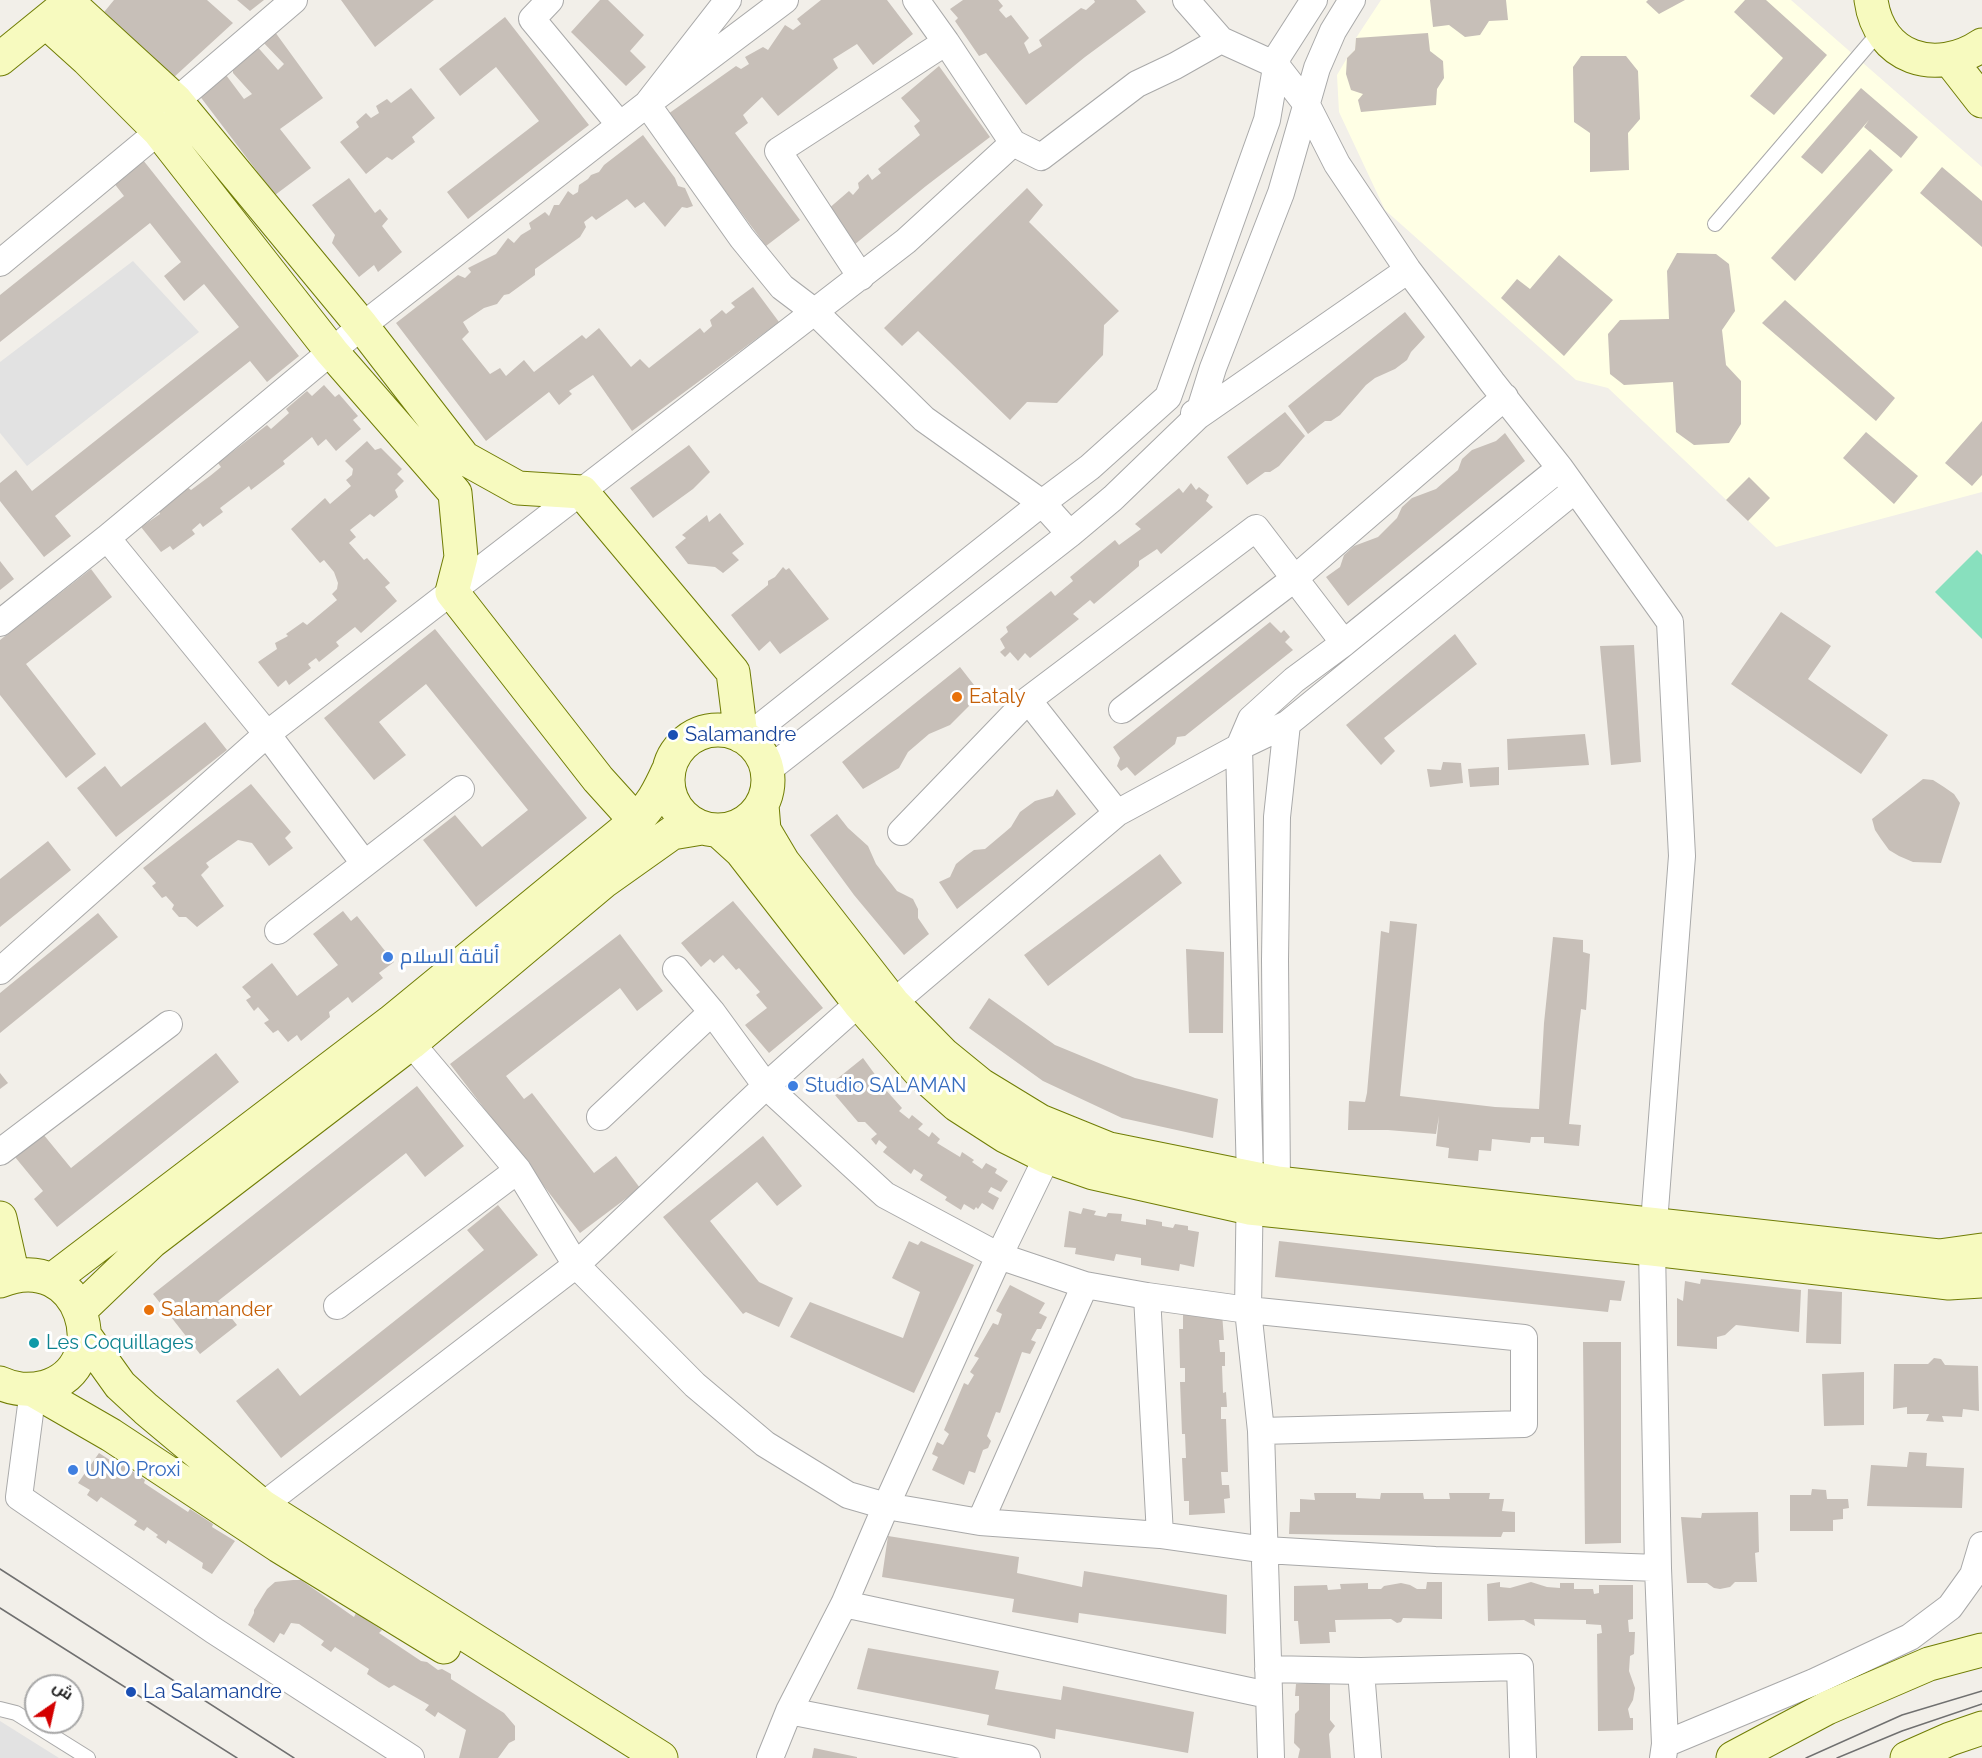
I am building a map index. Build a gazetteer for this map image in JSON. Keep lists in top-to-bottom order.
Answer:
{
  "places": [
    "Eataly",
    "Salamandre",
    "أناقة السلام",
    "Studio SALAMAN",
    "Salamander",
    "Les Coquillages",
    "UNO Proxi",
    "La Salamandre"
  ],
  "north": "top right"
}
